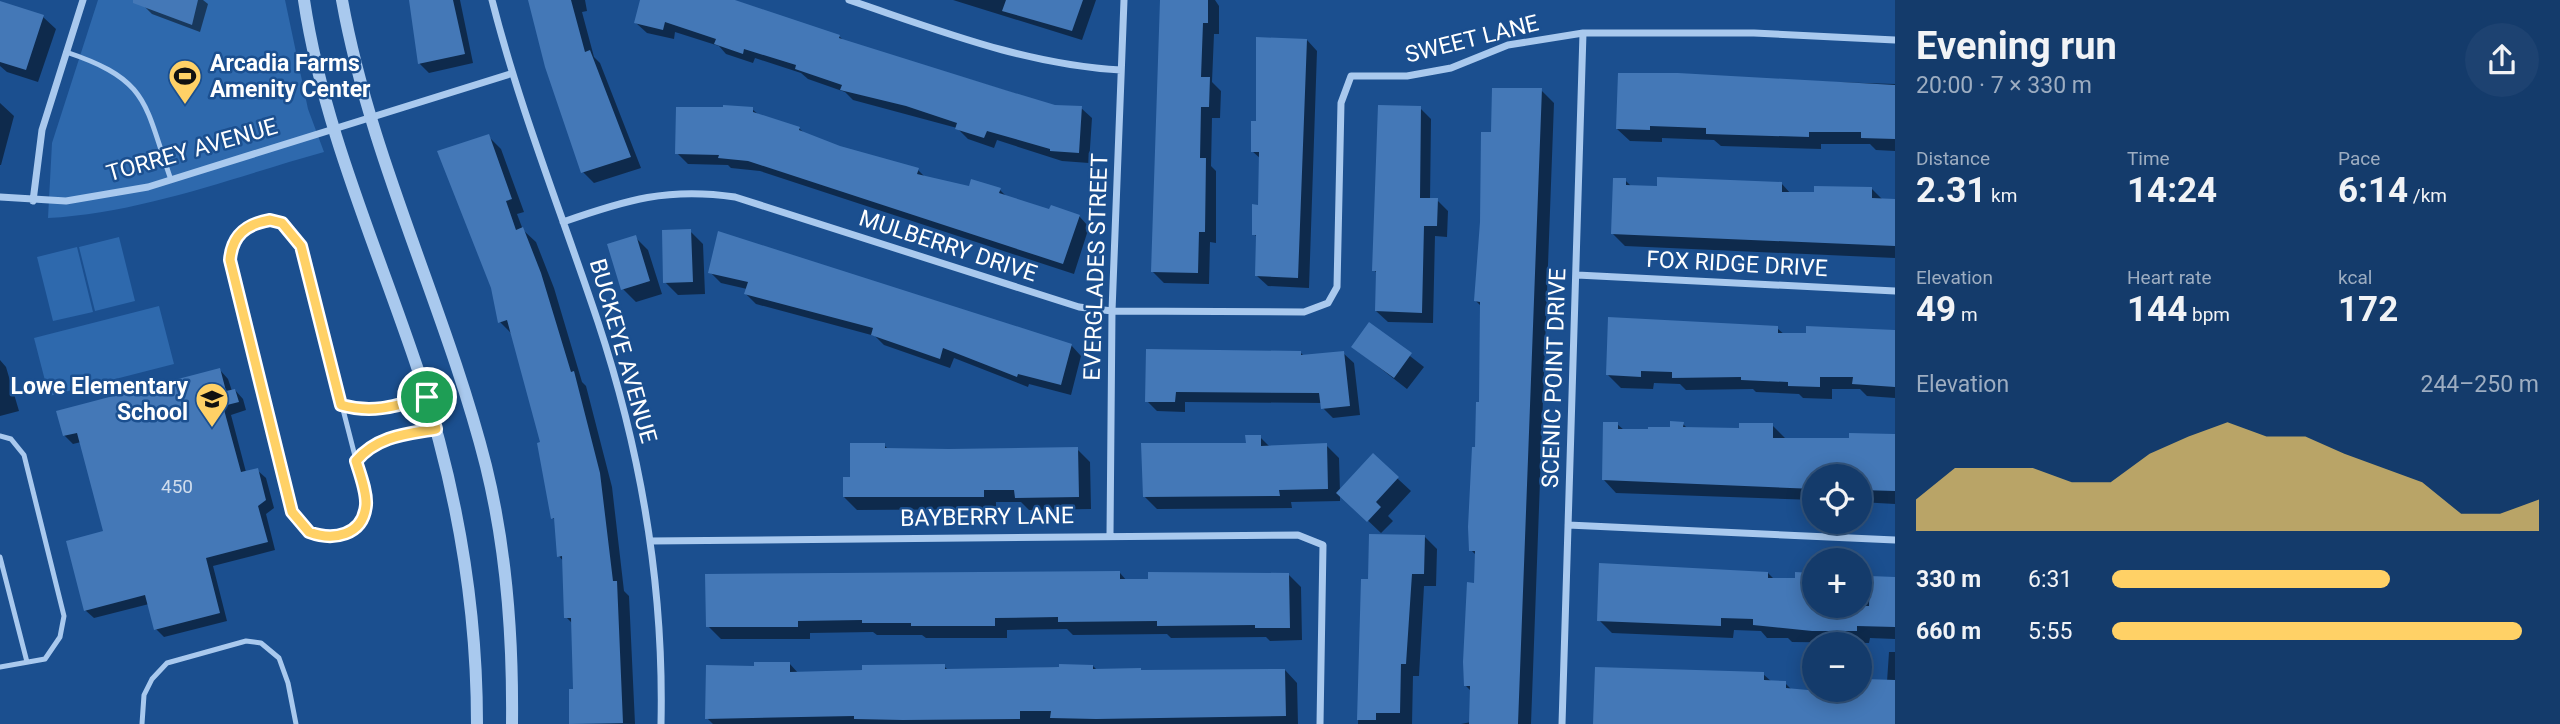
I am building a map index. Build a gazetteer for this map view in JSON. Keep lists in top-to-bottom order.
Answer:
{
  "streets": {
    "street": [
      "SWEET LANE",
      "TORREY AVENUE",
      "MULBERRY DRIVE",
      "FOX RIDGE DRIVE",
      "EVERGLADES STREET",
      "BUCKEYE AVENUE",
      "SCENIC POINT DRIVE",
      "BAYBERRY LANE"
    ]
  },
  "crossings": [
    ["SWEET LANE", "MULBERRY DRIVE"],
    ["SWEET LANE", "SCENIC POINT DRIVE"],
    ["TORREY AVENUE", "BUCKEYE AVENUE"],
    ["MULBERRY DRIVE", "EVERGLADES STREET"],
    ["MULBERRY DRIVE", "BUCKEYE AVENUE"],
    ["FOX RIDGE DRIVE", "SCENIC POINT DRIVE"],
    ["EVERGLADES STREET", "BAYBERRY LANE"],
    ["BUCKEYE AVENUE", "BAYBERRY LANE"]
  ],
  "places": {
    "sports": ["Arcadia Farms Amenity Center"],
    "school or university": ["Lowe Elementary School"]
  },
  "house_numbers": ["450"],
  "page": {
    "heading": ["Evening run", "20:00 · 7 × 330 m"],
    "stats": [
      ["Distance", "2.31 km"],
      ["Time", "14:24"],
      ["Pace", "6:14 /km"],
      ["Elevation", "49 m"],
      ["Heart rate", "144 bpm"],
      ["kcal", "172"]
    ],
    "chart": ["Elevation", "244–250 m"],
    "map_buttons": ["+", "−"],
    "list": [
      {
        "name": "330 m",
        "note": "6:31"
      },
      {
        "name": "660 m",
        "note": "5:55"
      }
    ]
  }
}
